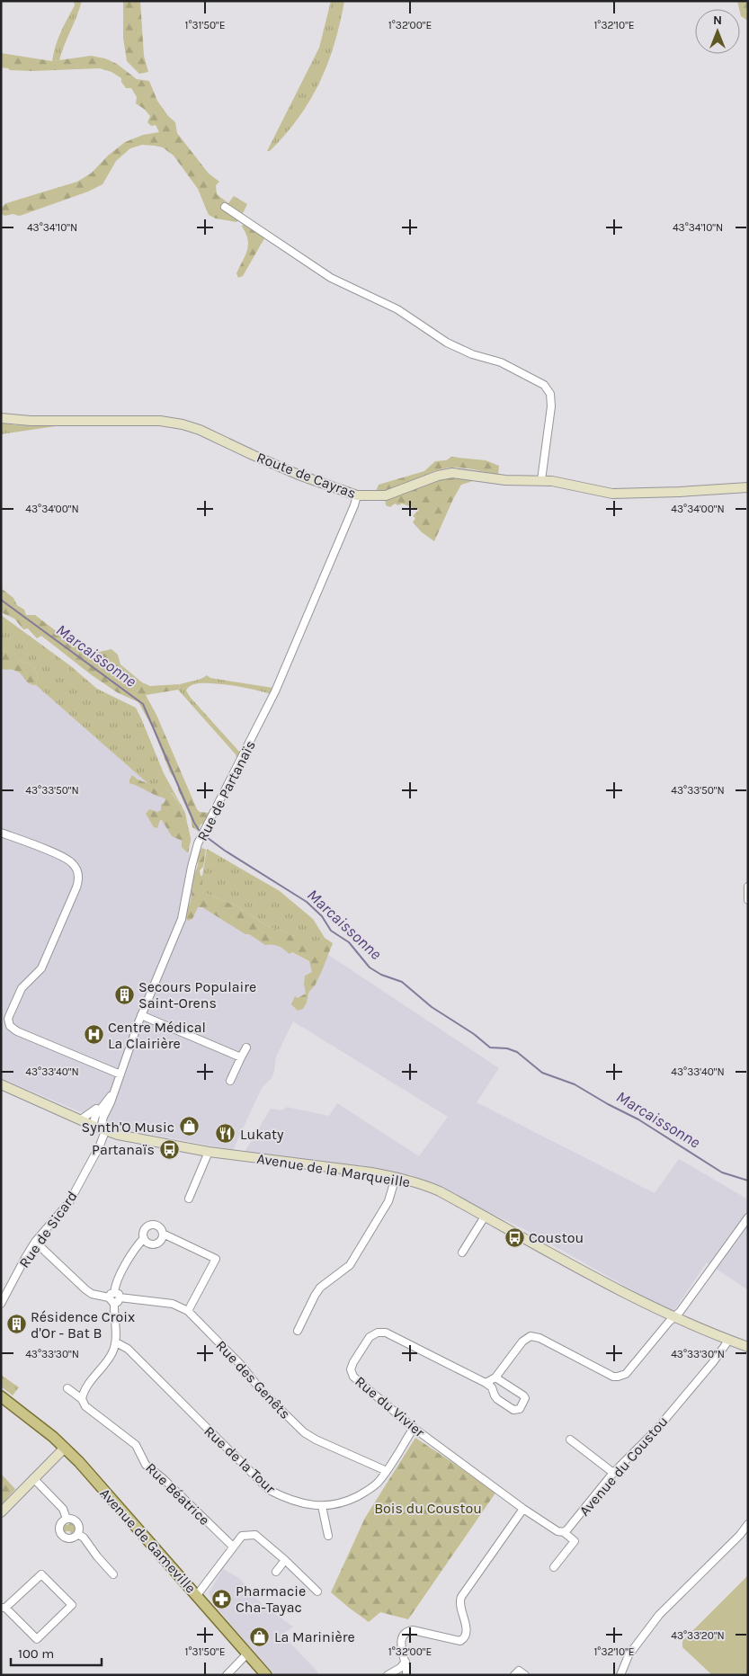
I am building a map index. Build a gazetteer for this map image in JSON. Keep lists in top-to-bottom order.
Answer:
{
  "streets": {
    "main road": ["Avenue de Gameville"],
    "street": [
      "Route de Cayras",
      "Rue de Partanaïs",
      "Avenue de la Marqueille",
      "Rue de Sicard",
      "Rue des Genêts",
      "Rue du Vivier",
      "Rue de la Tour",
      "Avenue du Coustou",
      "Rue Béatrice"
    ]
  },
  "crossings": [
    ["Route de Cayras", "Rue de Partanaïs"],
    ["Rue de Partanaïs", "Avenue de la Marqueille"],
    ["Rue de Partanaïs", "Rue de Sicard"],
    ["Avenue de la Marqueille", "Rue de Sicard"],
    ["Avenue de la Marqueille", "Avenue du Coustou"],
    ["Rue de Sicard", "Rue des Genêts"],
    ["Rue des Genêts", "Rue de la Tour"],
    ["Rue du Vivier", "Rue de la Tour"]
  ],
  "water": ["Marcaissonne"],
  "parks": ["Bois du Coustou"],
  "places": {
    "building": ["Secours Populaire Saint-Orens", "Résidence Croix d'Or - Bat B"],
    "hospital": ["Centre Médical La Clairière"],
    "shop": ["Synth'O Music", "La Marinière"],
    "restaurant": ["Lukaty"],
    "bus stop": ["Partanaïs", "Coustou"],
    "pharmacy": ["Pharmacie Cha-Tayac"]
  },
  "scale_bar": "100 m",
  "north": "top",
  "coordinates": [
    "1°31'50\"E",
    "1°32'00\"E",
    "1°32'10\"E",
    "43°34'10\"N",
    "43°34'00\"N",
    "43°33'50\"N",
    "43°33'40\"N",
    "43°33'30\"N",
    "43°33'20\"N"
  ]
}
